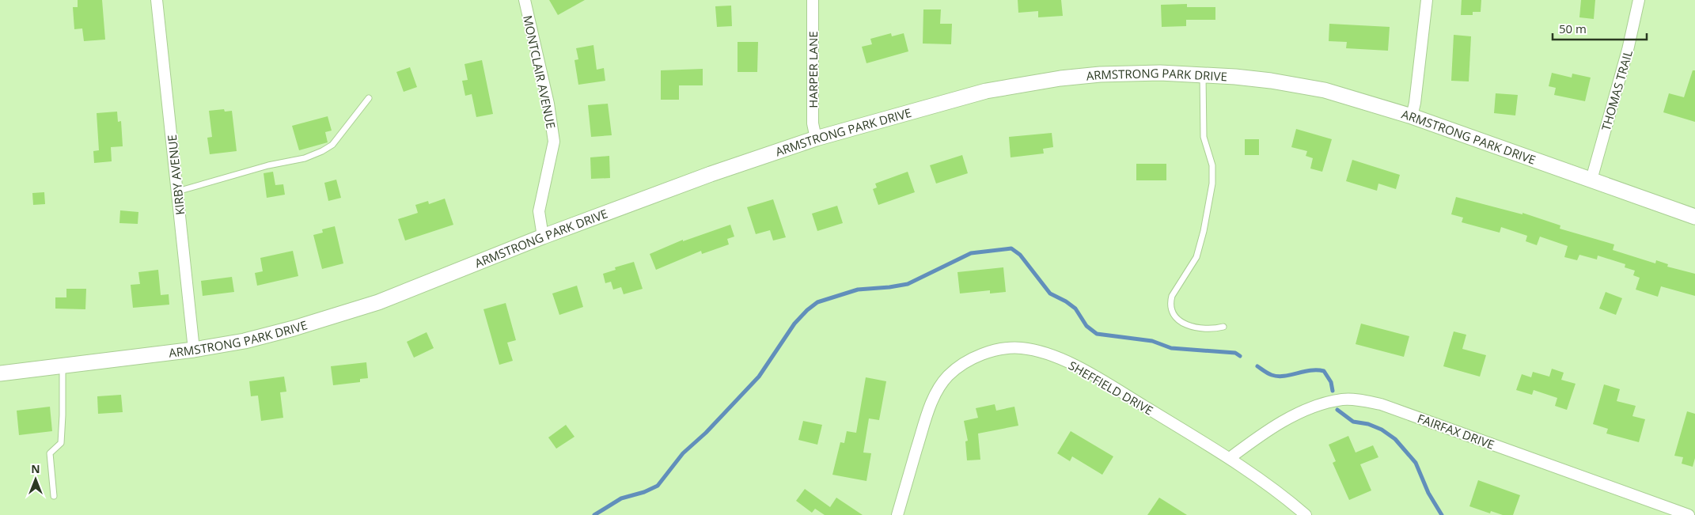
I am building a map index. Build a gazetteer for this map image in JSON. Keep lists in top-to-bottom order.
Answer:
{
  "streets": {
    "main road": ["ARMSTRONG PARK DRIVE"],
    "street": [
      "HARPER LANE",
      "MONTCLAIR AVENUE",
      "THOMAS TRAIL",
      "KIRBY AVENUE",
      "SHEFFIELD DRIVE",
      "FAIRFAX DRIVE"
    ]
  },
  "crossings": [
    ["HARPER LANE", "ARMSTRONG PARK DRIVE"],
    ["MONTCLAIR AVENUE", "ARMSTRONG PARK DRIVE"],
    ["ARMSTRONG PARK DRIVE", "THOMAS TRAIL"],
    ["ARMSTRONG PARK DRIVE", "KIRBY AVENUE"],
    ["SHEFFIELD DRIVE", "FAIRFAX DRIVE"]
  ],
  "scale_bar": "50 m",
  "north": "top"
}
